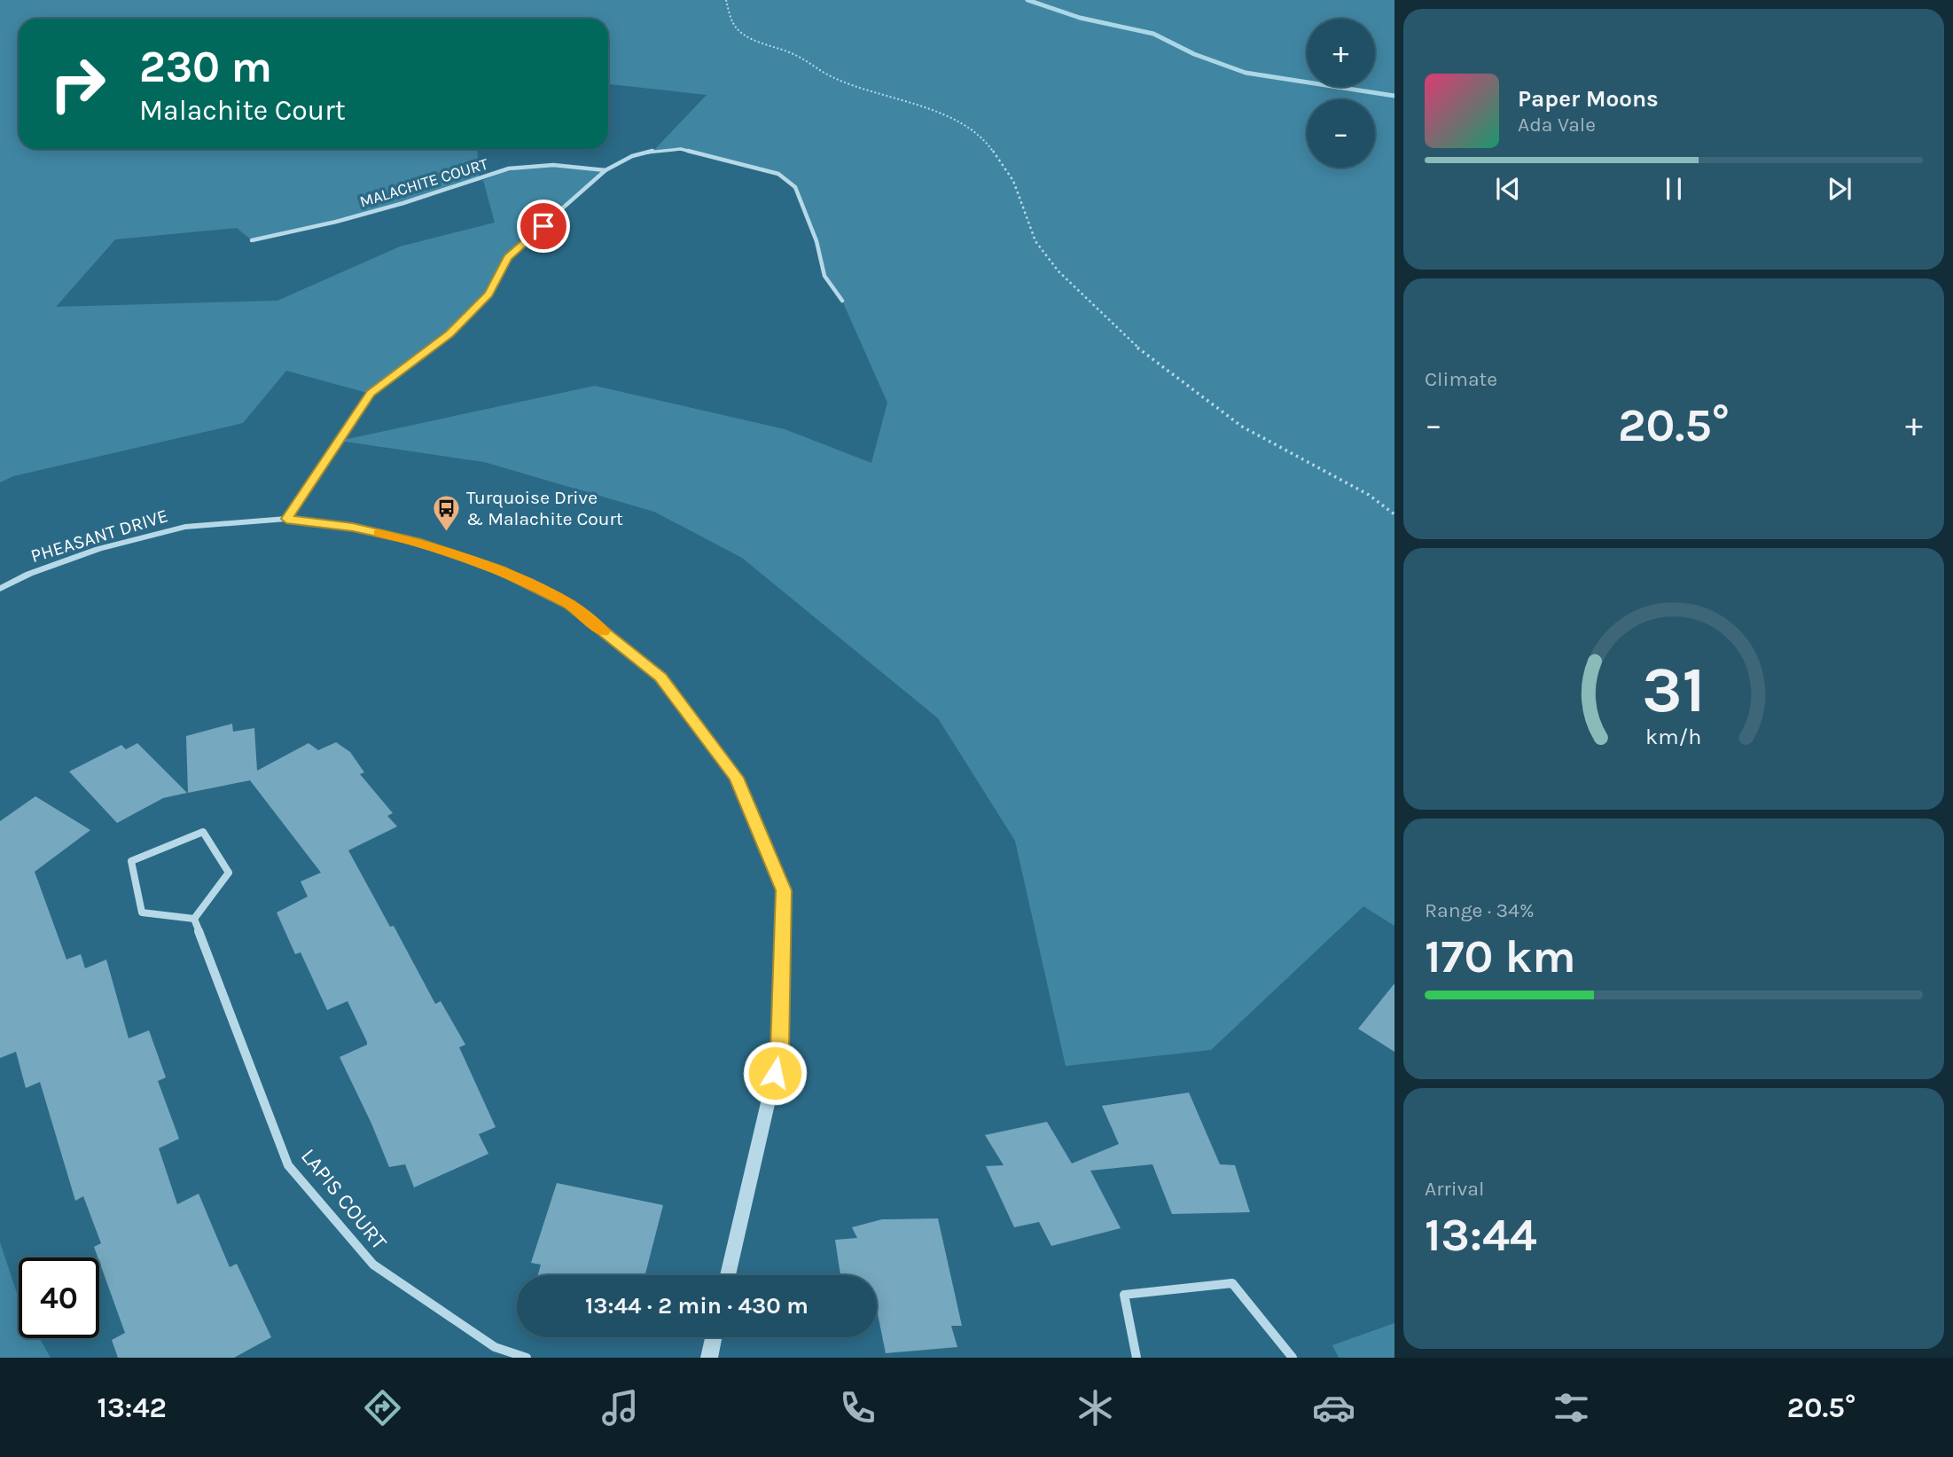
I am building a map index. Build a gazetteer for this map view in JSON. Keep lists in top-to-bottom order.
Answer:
{
  "streets": {
    "street": ["MALACHITE COURT", "PHEASANT DRIVE", "LAPIS COURT"]
  },
  "places": {
    "bus stop": ["Turquoise Drive & Malachite Court"]
  },
  "page": {
    "map_buttons": ["+", "−"],
    "turn": ["230 m", "Malachite Court"],
    "song": ["Paper Moons", "Ada Vale"],
    "tile": [
      "Climate",
      ["Range · 34%", "170 km"],
      ["Arrival", "13:44"]
    ],
    "heat": ["−", "20.5°", "+"],
    "limit": "40",
    "trip": "13:44 · 2 min · 430 m",
    "tabs": ["13:42", "20.5°"],
    "gauge": ["31", "km/h"]
  }
}
